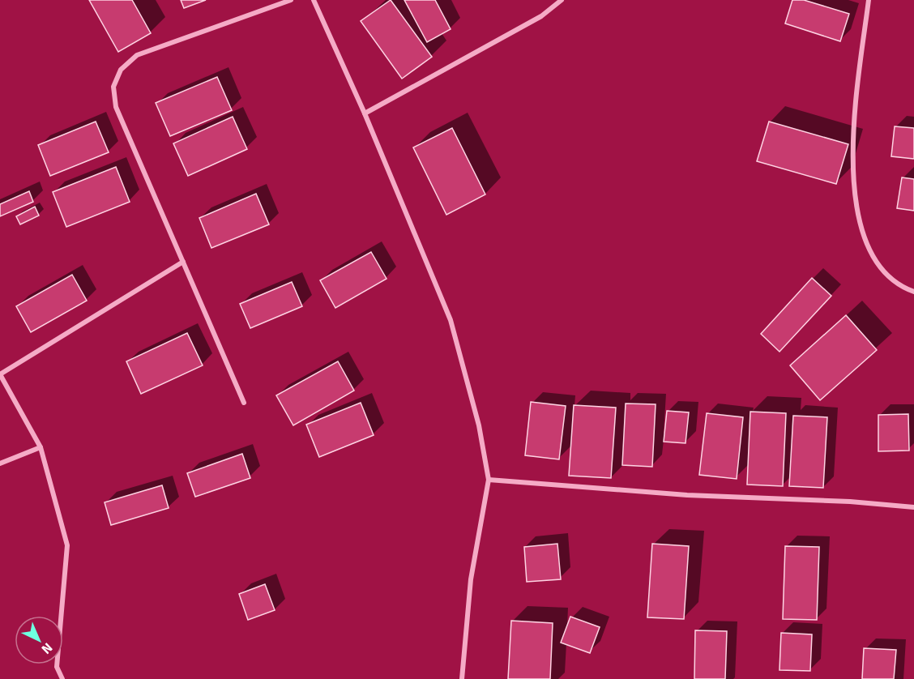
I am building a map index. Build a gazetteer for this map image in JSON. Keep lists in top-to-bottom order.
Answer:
{
  "north": "bottom right"
}
